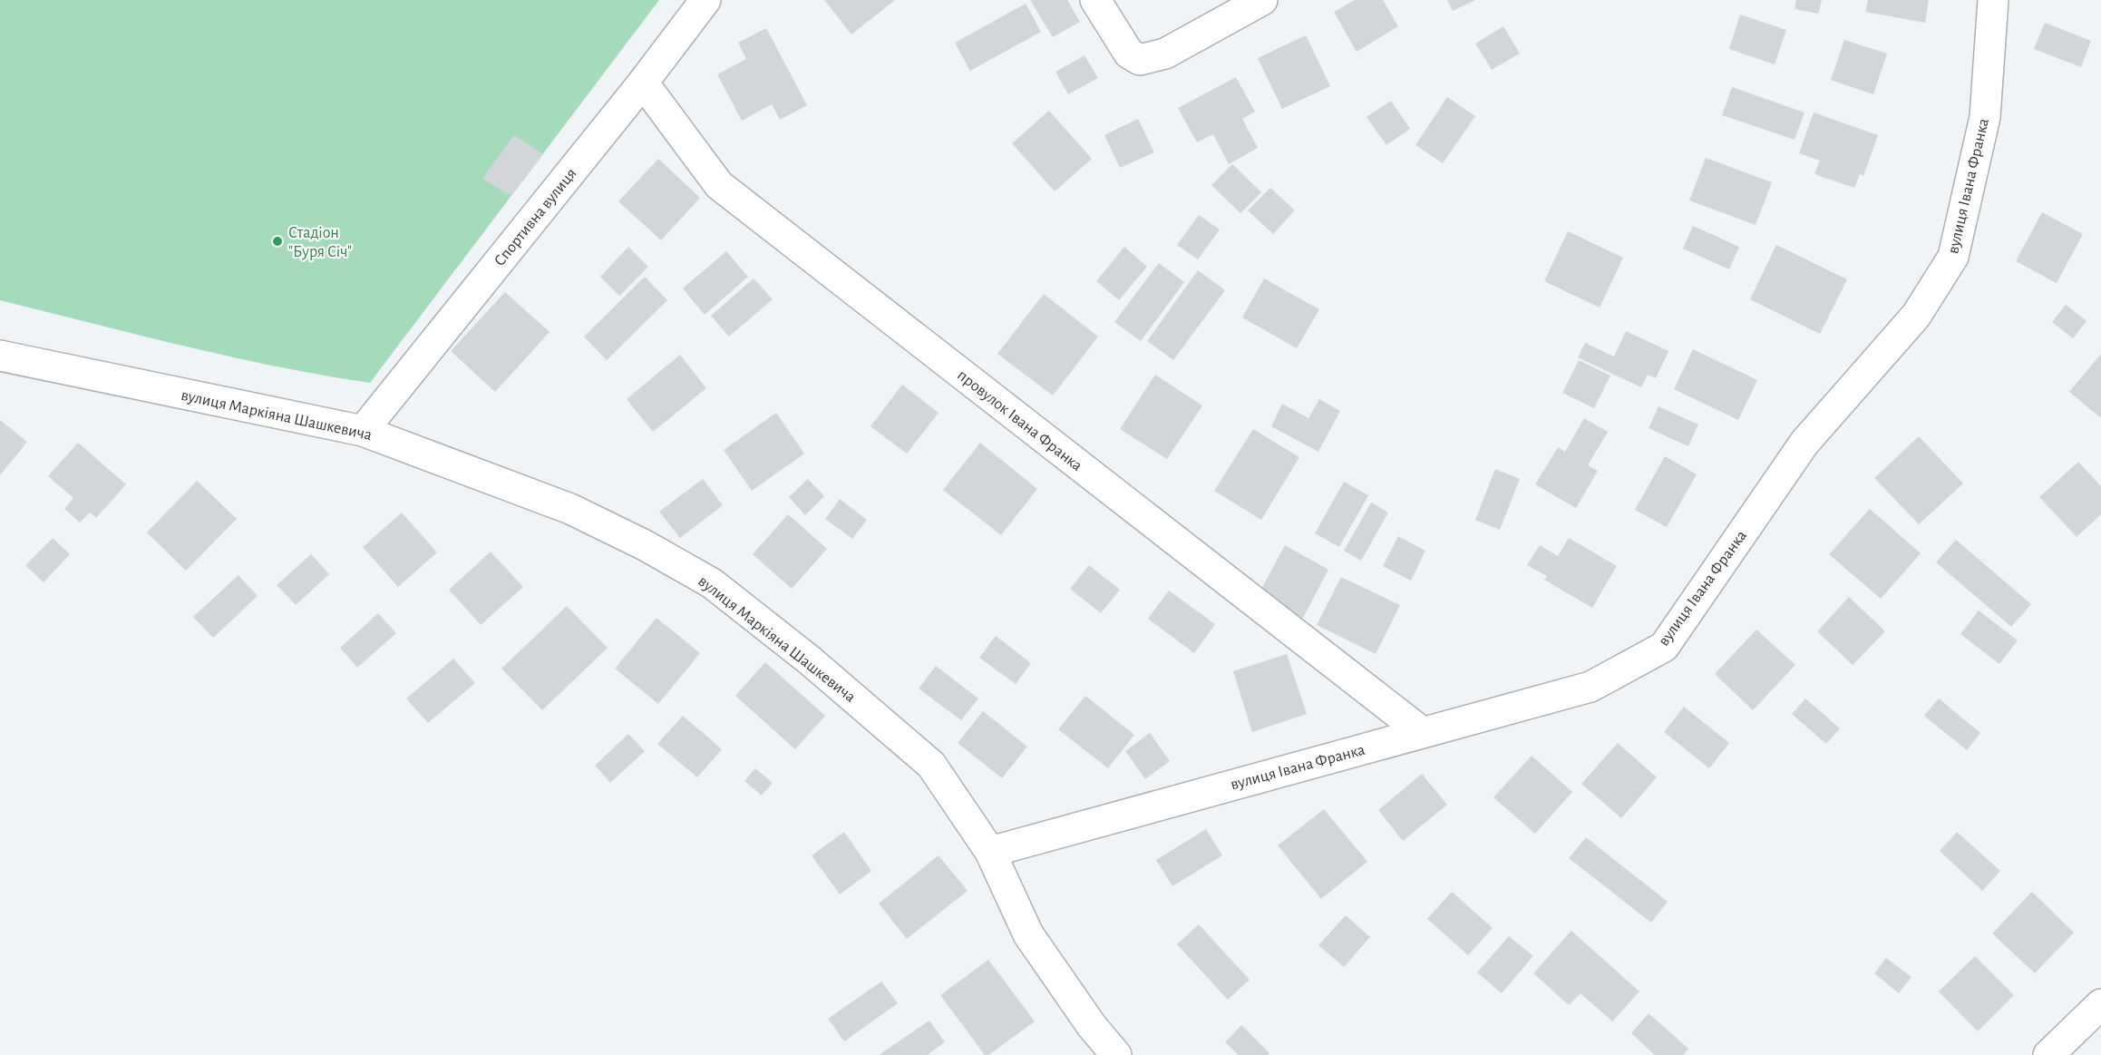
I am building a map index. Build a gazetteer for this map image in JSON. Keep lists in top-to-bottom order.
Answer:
{
  "streets": {
    "street": [
      "вулиця Івана Франка",
      "Спортивна вулиця",
      "вулиця Маркіяна Шашкевича",
      "провулок Івана Франка"
    ]
  },
  "crossings": [
    ["вулиця Івана Франка", "вулиця Маркіяна Шашкевича"],
    ["вулиця Івана Франка", "провулок Івана Франка"],
    ["Спортивна вулиця", "вулиця Маркіяна Шашкевича"],
    ["Спортивна вулиця", "провулок Івана Франка"]
  ],
  "places": ["Стадіон \"Буря Січ\""]
}
